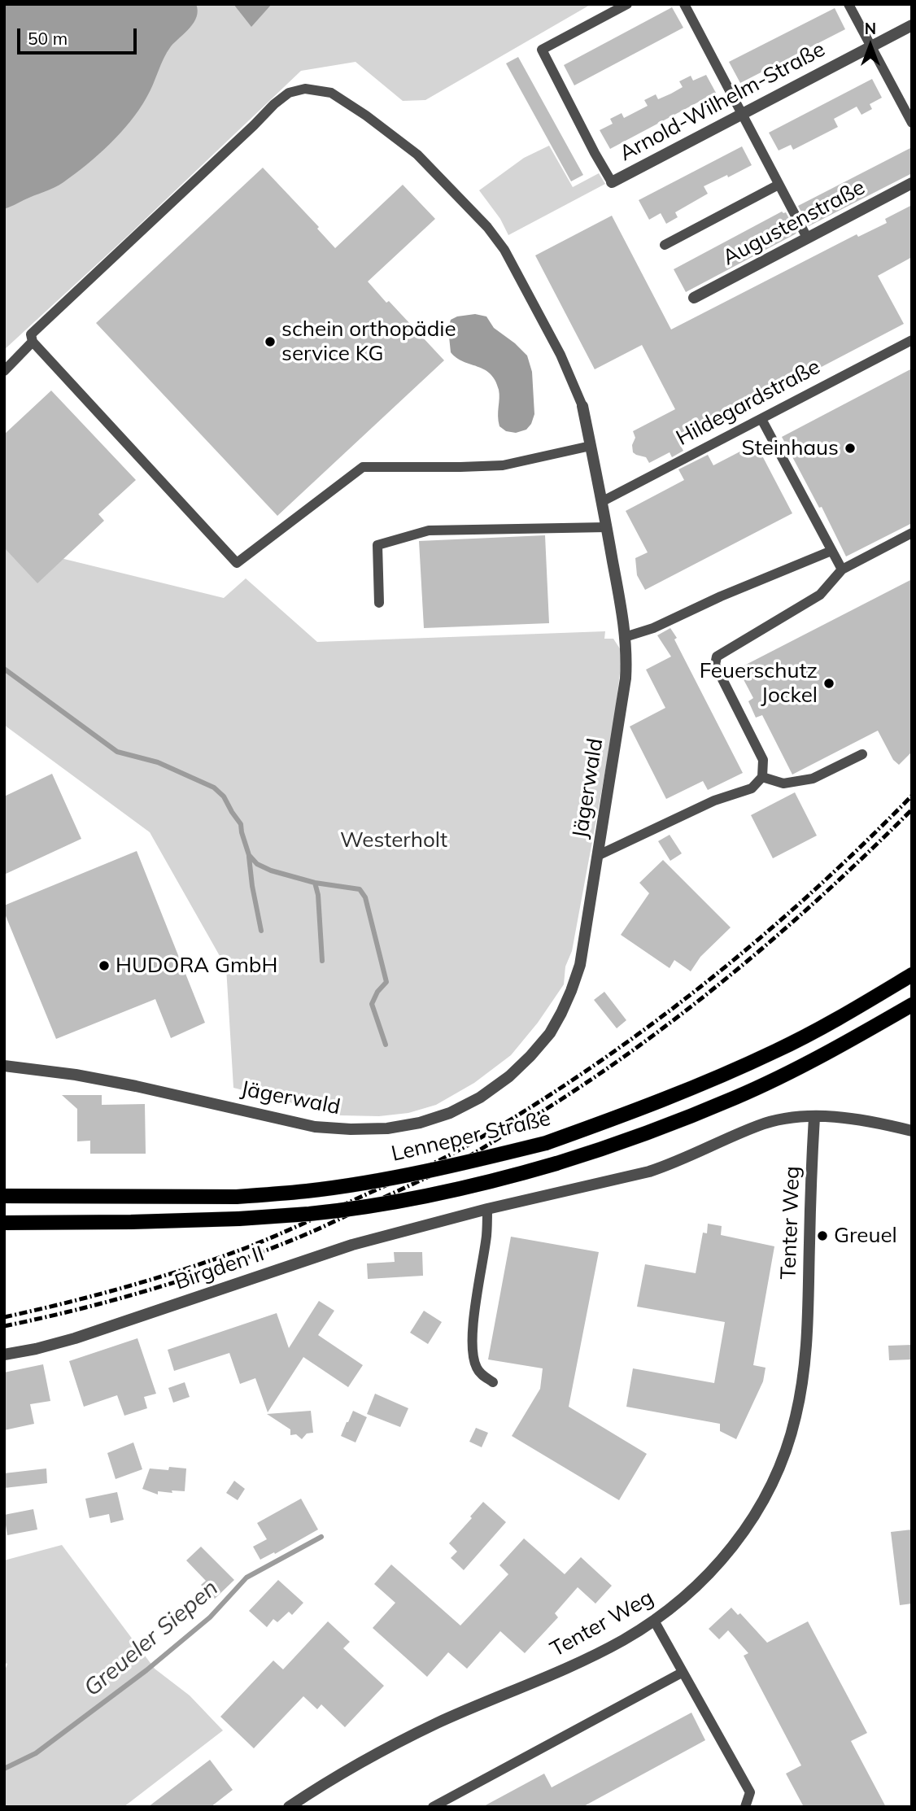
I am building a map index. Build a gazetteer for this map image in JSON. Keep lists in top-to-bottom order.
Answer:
{
  "streets": {
    "main road": ["Lenneper Straße"],
    "street": [
      "Arnold-Wilhelm-Straße",
      "Augustenstraße",
      "Jägerwald",
      "Tenter Weg",
      "Birgden II"
    ],
    "lane": ["Hildegardstraße"]
  },
  "water": ["Greueler Siepen"],
  "parks": ["Westerholt"],
  "places": [
    "schein orthopädie service KG",
    "Steinhaus",
    "Feuerschutz Jockel",
    "HUDORA GmbH",
    "Greuel"
  ],
  "scale_bar": "50 m",
  "north": "top"
}
